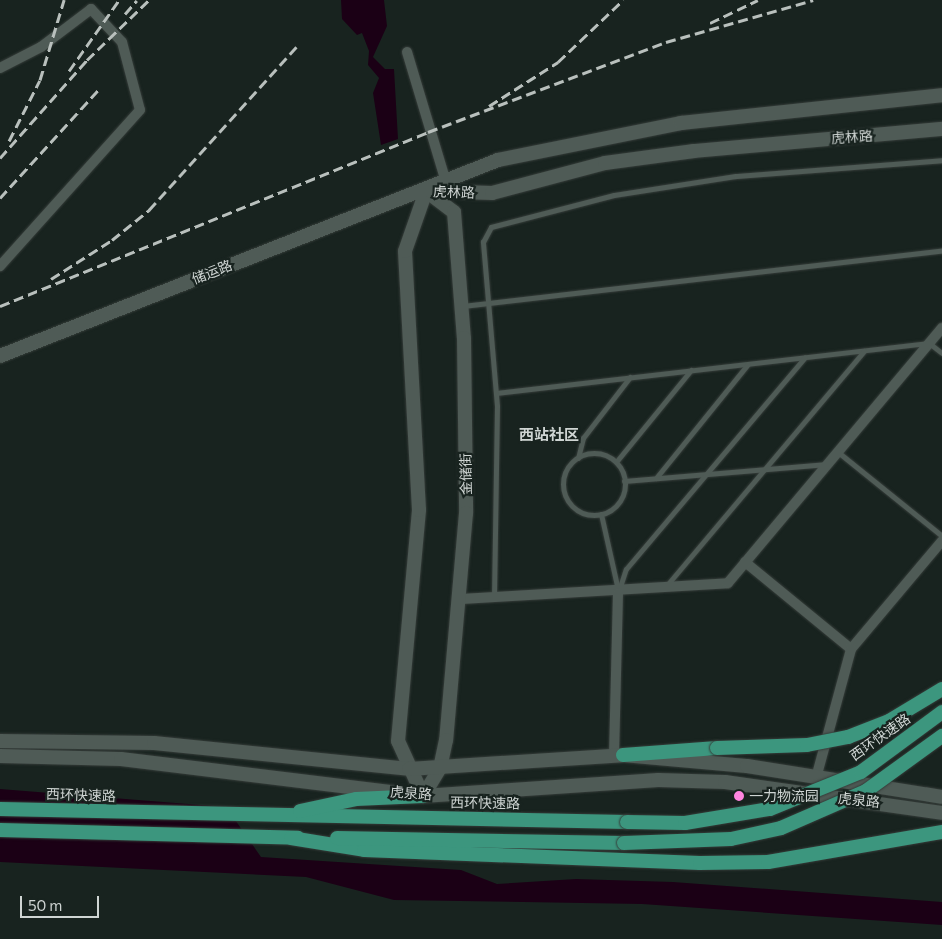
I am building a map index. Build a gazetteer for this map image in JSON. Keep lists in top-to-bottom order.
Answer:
{
  "streets": {
    "highway": ["西环快速路"],
    "street": [
      "虎林路",
      "储运路",
      "金储街",
      "虎泉路"
    ]
  },
  "crossings": [
    ["虎林路", "储运路"],
    ["虎林路", "金储街"],
    ["储运路", "金储街"],
    ["金储街", "虎泉路"]
  ],
  "districts": ["西站社区"],
  "places": ["一力物流园"],
  "scale_bar": "50 m"
}
